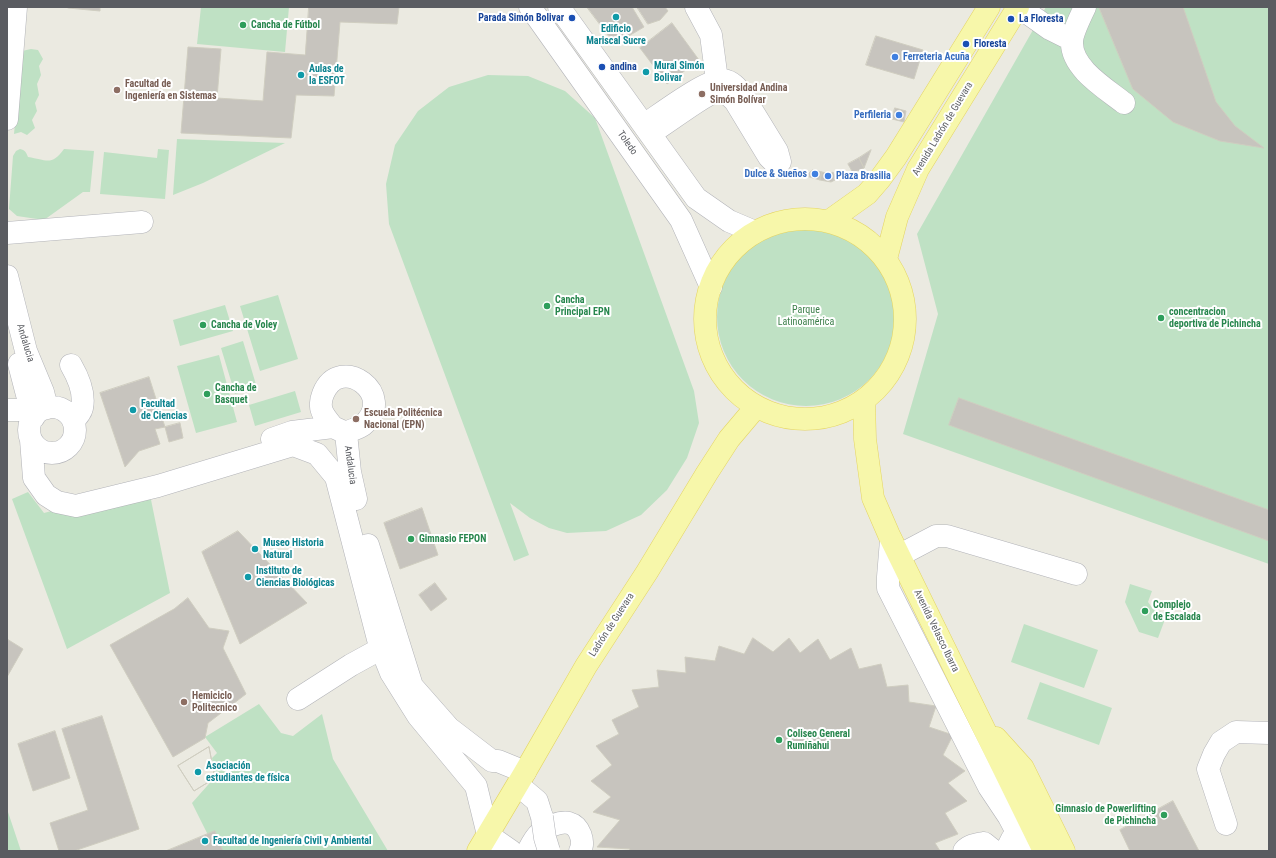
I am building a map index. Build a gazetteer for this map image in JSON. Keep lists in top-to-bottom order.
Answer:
{
  "streets": {
    "main road": ["Avenida Ladrón de Guevara", "Ladrón de Guevara", "Avenida Velasco Ibarra"],
    "street": ["Toledo", "Andalucia"]
  },
  "crossings": [
    ["Andalucia", "Ladrón de Guevara"]
  ],
  "parks": ["Parque Latinoamérica"],
  "places": [
    "Edificio Mariscal Sucre",
    "Parada Simón Bolivar",
    "La Floresta",
    "Cancha de Fútbol",
    "Floresta",
    "Ferreteria Acuña",
    "andina",
    "Mural Simón Bolivar",
    "Aulas de la ESFOT",
    "Facultad de Ingeniería en Sistemas",
    "Universidad Andina Simón Bolívar",
    "Perfileria",
    "Dulce & Sueños",
    "Plaza Brasilia",
    "Cancha Principal EPN",
    "concentracion deportiva de Pichincha",
    "Cancha de Voley",
    "Cancha de Basquet",
    "Facultad de Ciencias",
    "Escuela Politécnica Nacional (EPN)",
    "Gimnasio FEPON",
    "Museo Historia Natural",
    "Instituto de Ciencias Biológicas",
    "Complejo de Escalada",
    "Hemiciclo Politecnico",
    "Coliseo General Rumiñahui",
    "Asociación estudiantes de física",
    "Gimnasio de Powerlifting de Pichincha",
    "Facultad de Ingeniería Civil y Ambiental"
  ]
}
